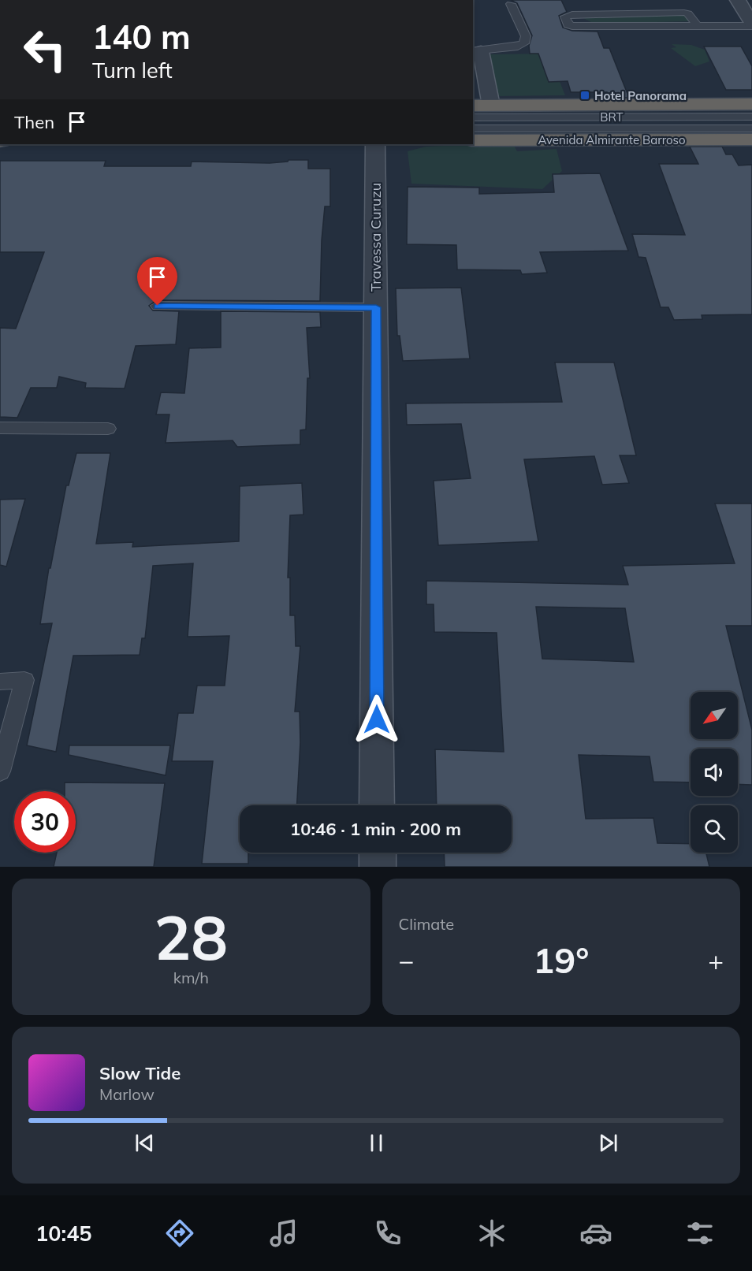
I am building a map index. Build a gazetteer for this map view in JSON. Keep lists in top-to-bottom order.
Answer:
{
  "streets": {
    "highway": ["Avenida Almirante Barroso"],
    "street": ["Travessa Curuzu"],
    "lane": ["BRT"]
  },
  "places": {
    "transit": ["Hotel Panorama"]
  },
  "north": "bottom left",
  "page": {
    "turn": ["140 m", "Turn left"],
    "then": "Then",
    "limit": "30",
    "trip": "10:46 · 1 min · 200 m",
    "tile": [
      ["28", "km/h"],
      "Climate"
    ],
    "heat": ["−", "19°", "+"],
    "song": ["Slow Tide", "Marlow"],
    "tabs": "10:45"
  }
}
